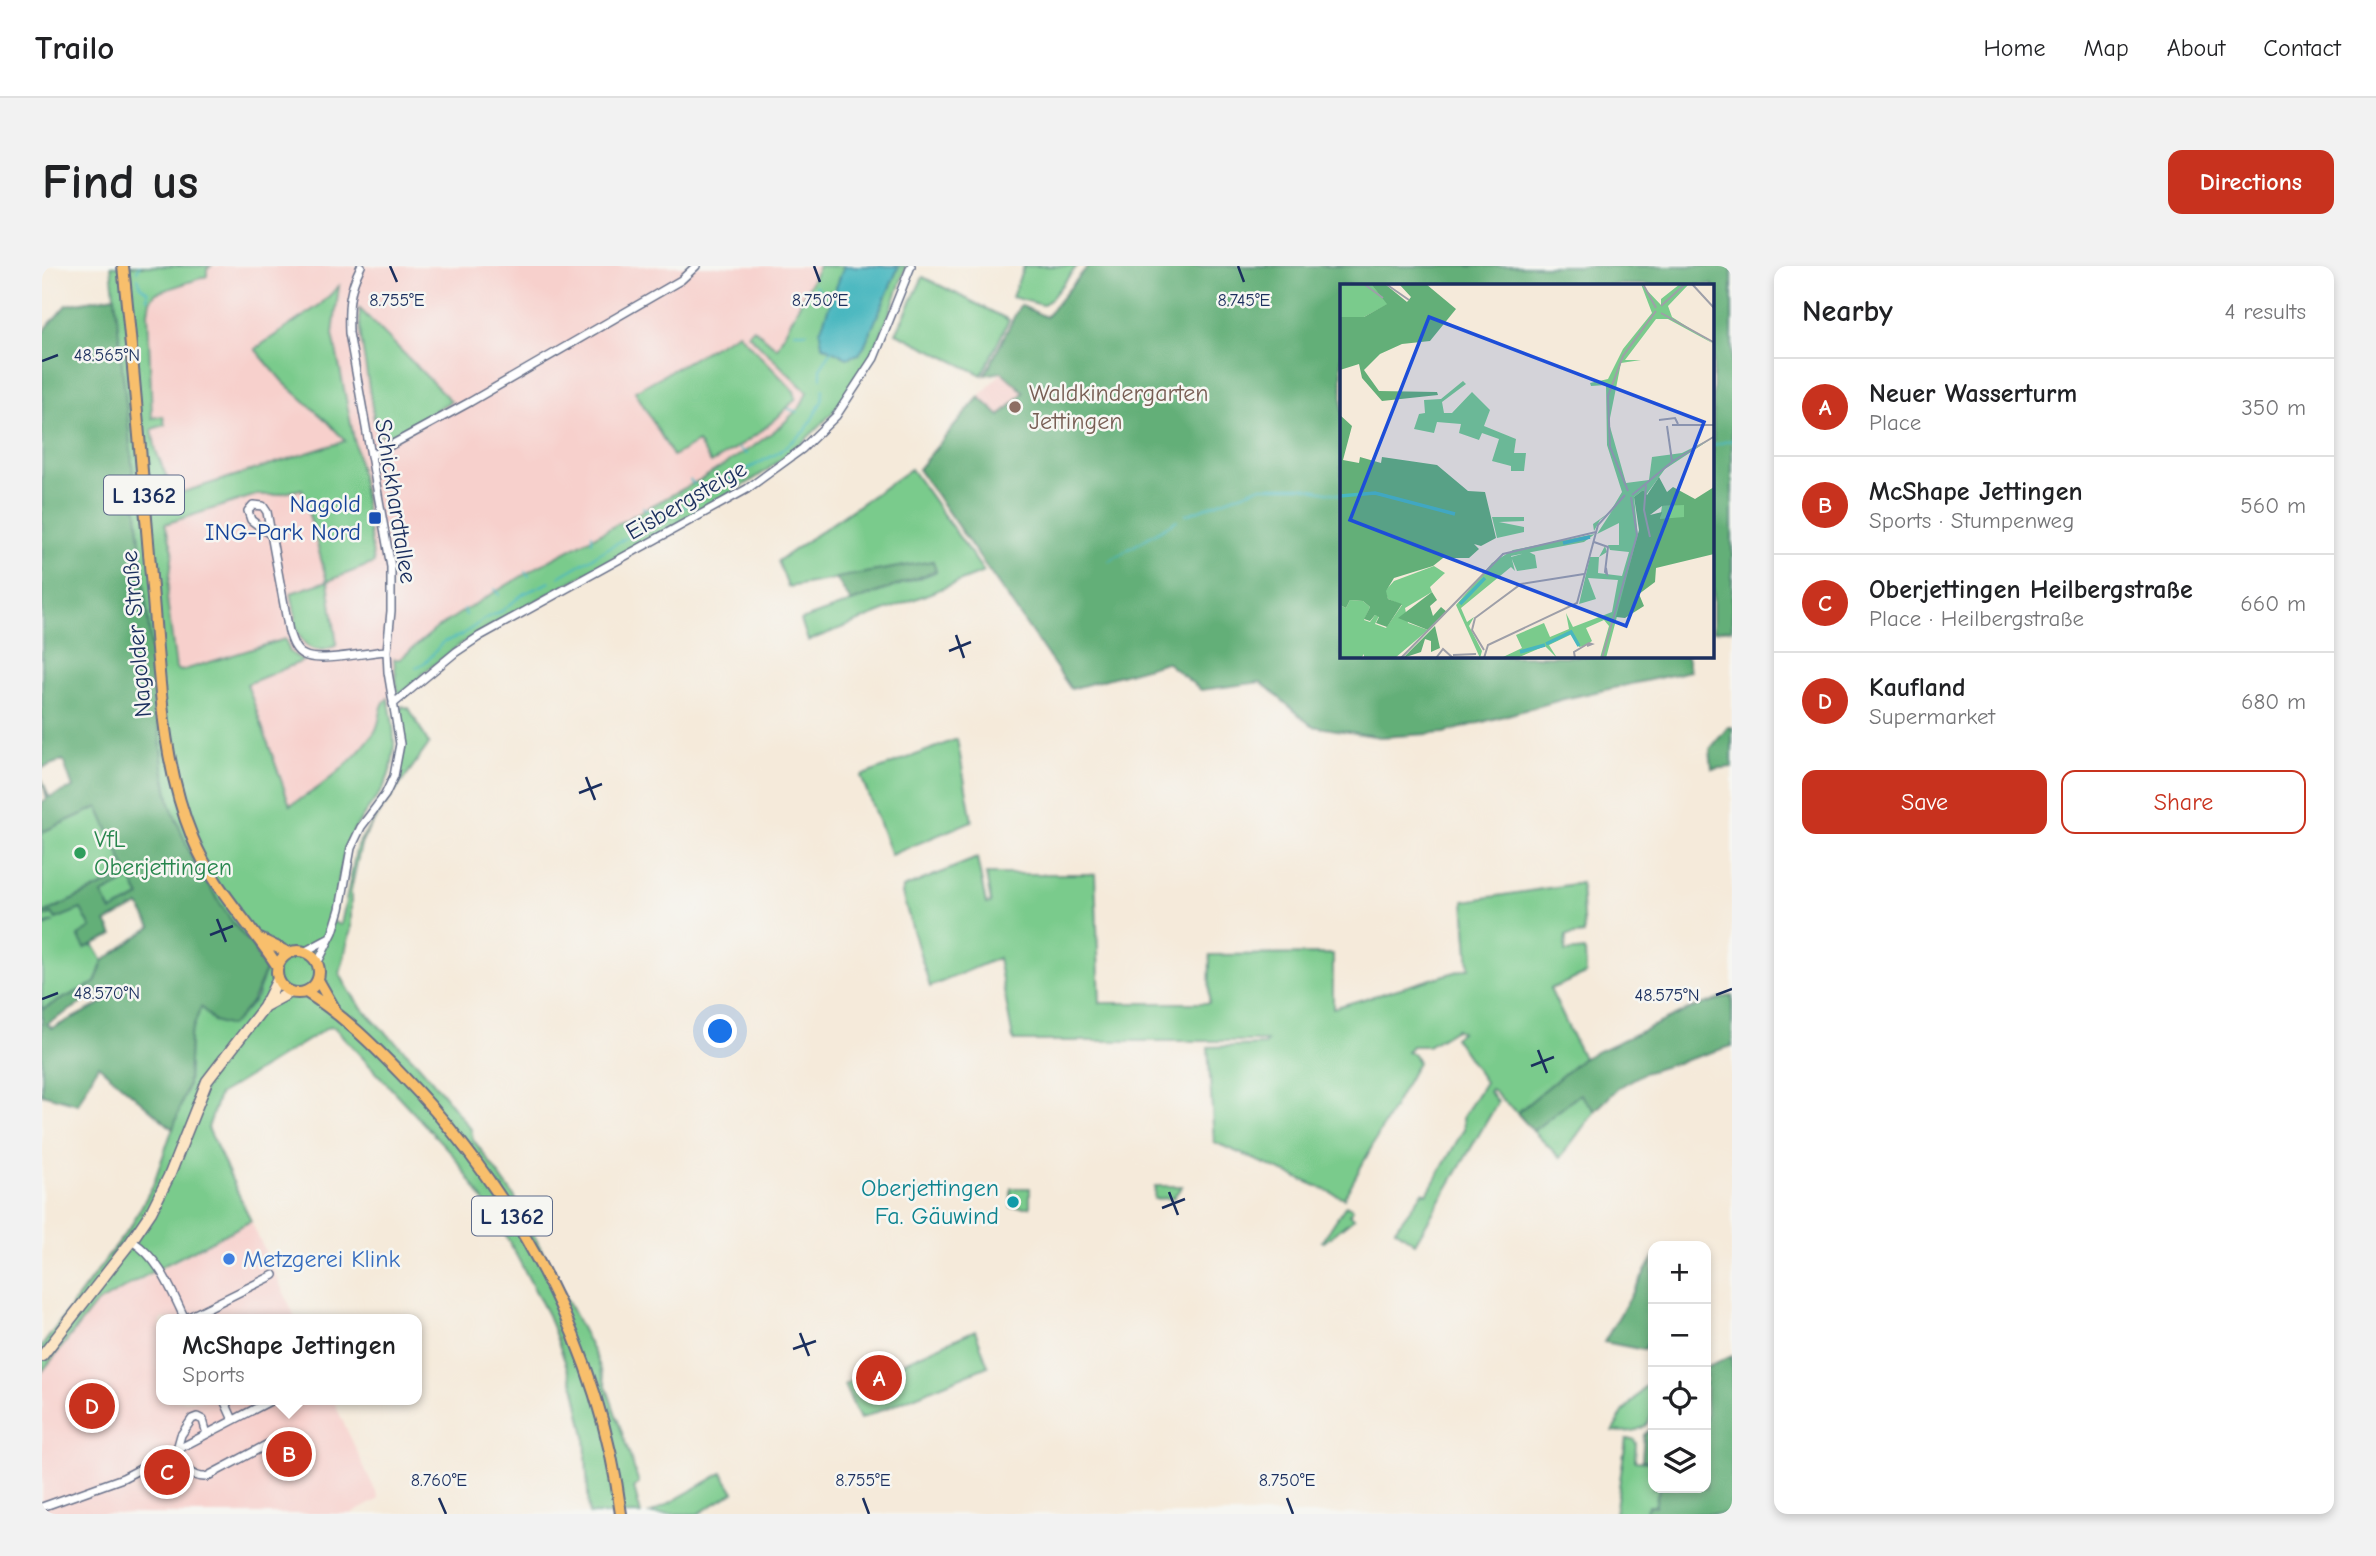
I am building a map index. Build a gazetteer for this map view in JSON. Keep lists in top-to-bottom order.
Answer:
{
  "streets": {
    "main road": ["L 1362", "Nagolder Straße"],
    "street": ["Eisbergsteige", "Schickhardtallee"]
  },
  "crossings": [
    ["L 1362", "Schickhardtallee"],
    ["L 1362", "Nagolder Straße"],
    ["Eisbergsteige", "Schickhardtallee"],
    ["Schickhardtallee", "Nagolder Straße"]
  ],
  "places": {
    "other": [
      "Waldkindergarten Jettingen",
      "VfL Oberjettingen",
      "Oberjettingen Fa. Gäuwind",
      "Metzgerei Klink"
    ],
    "transit": ["Nagold ING-Park Nord"]
  },
  "page": {
    "header": "Trailo",
    "nav": [
      "Home",
      "Map",
      "About",
      "Contact"
    ],
    "buttons": [
      "Directions",
      ["Save", "Share"]
    ],
    "title": "Find us",
    "heading": ["Nearby", "4 results"],
    "list": [
      {
        "mark": "A",
        "name": "Neuer Wasserturm",
        "note": "Place",
        "value": "350 m"
      },
      {
        "mark": "B",
        "name": "McShape Jettingen",
        "note": "Sports · Stumpenweg",
        "value": "560 m"
      },
      {
        "mark": "C",
        "name": "Oberjettingen Heilbergstraße",
        "note": "Place · Heilbergstraße",
        "value": "660 m"
      },
      {
        "mark": "D",
        "name": "Kaufland",
        "note": "Supermarket",
        "value": "680 m"
      }
    ],
    "map_buttons": ["+", "−"],
    "popup": ["McShape Jettingen", "Sports"],
    "pins": [
      "A",
      "D",
      "B",
      "C"
    ]
  },
  "coordinates": [
    "8.750°E",
    "8.755°E",
    "8.745°E",
    "48.565°N",
    "48.570°N",
    "48.575°N",
    "8.760°E"
  ]
}
